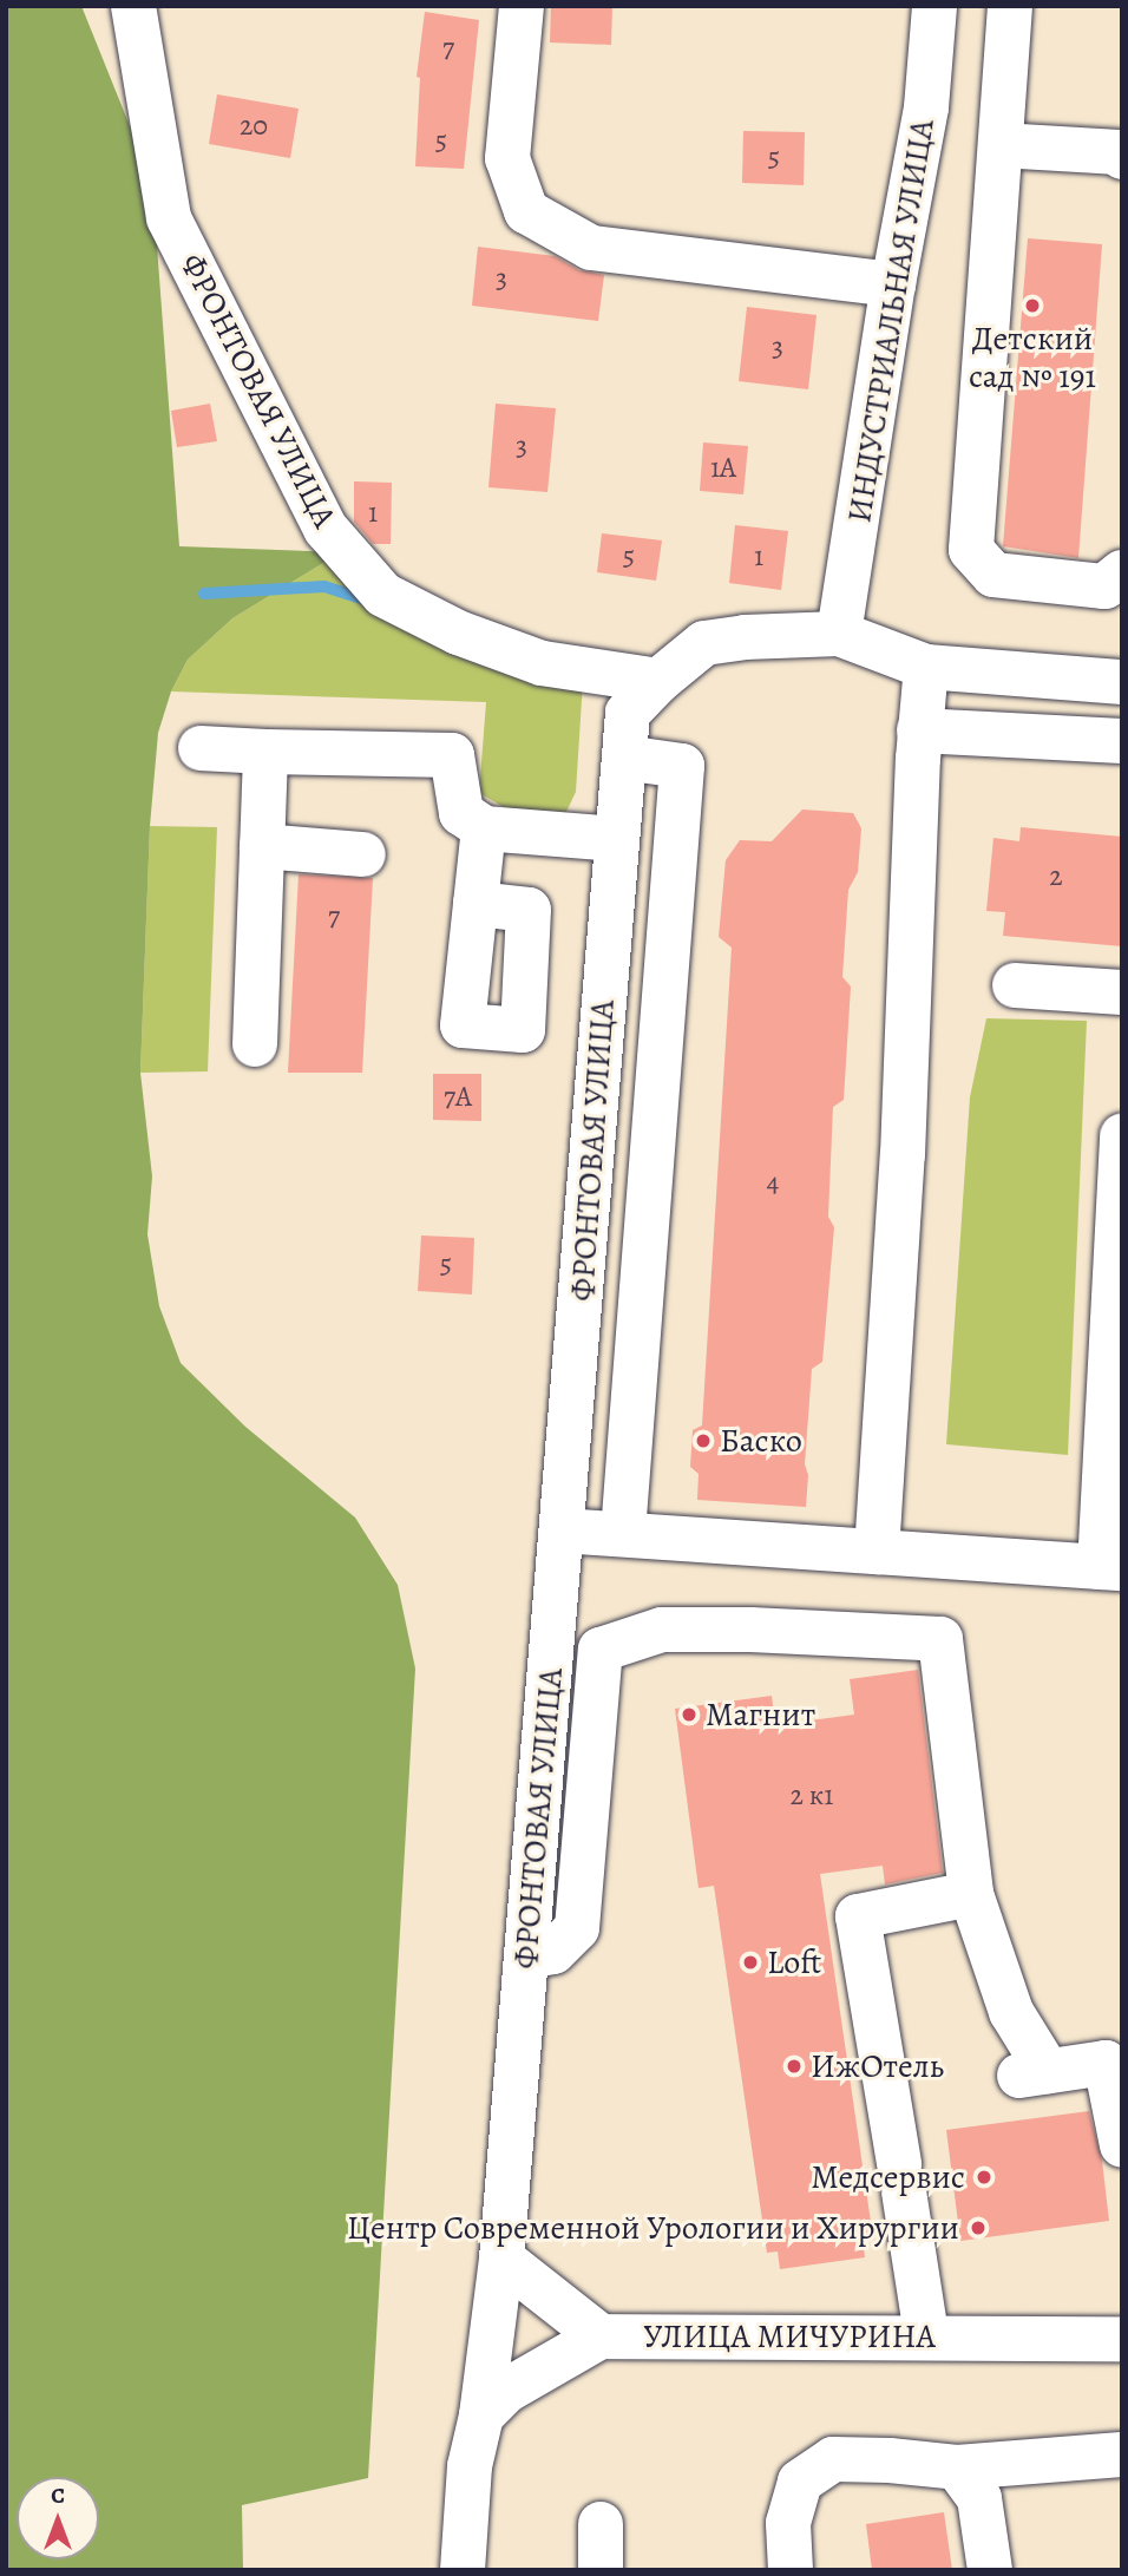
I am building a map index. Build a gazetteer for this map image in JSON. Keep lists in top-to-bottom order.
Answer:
{
  "streets": {
    "street": ["ИНДУСТРИАЛЬНАЯ УЛИЦА", "ФРОНТОВАЯ УЛИЦА", "УЛИЦА МИЧУРИНА"]
  },
  "crossings": [
    ["ФРОНТОВАЯ УЛИЦА", "УЛИЦА МИЧУРИНА"]
  ],
  "places": [
    "Детский сад № 191",
    "Баско",
    "Магнит",
    "Loft",
    "ИжОтель",
    "Медсервис",
    "Центр Современной Урологии и Хирургии"
  ],
  "house_numbers": [
    "7",
    "20",
    "5",
    "5",
    "3",
    "3",
    "3",
    "1А",
    "1",
    "5",
    "1",
    "2",
    "7",
    "7А",
    "4",
    "5",
    "2 к1"
  ],
  "north": "top"
}
